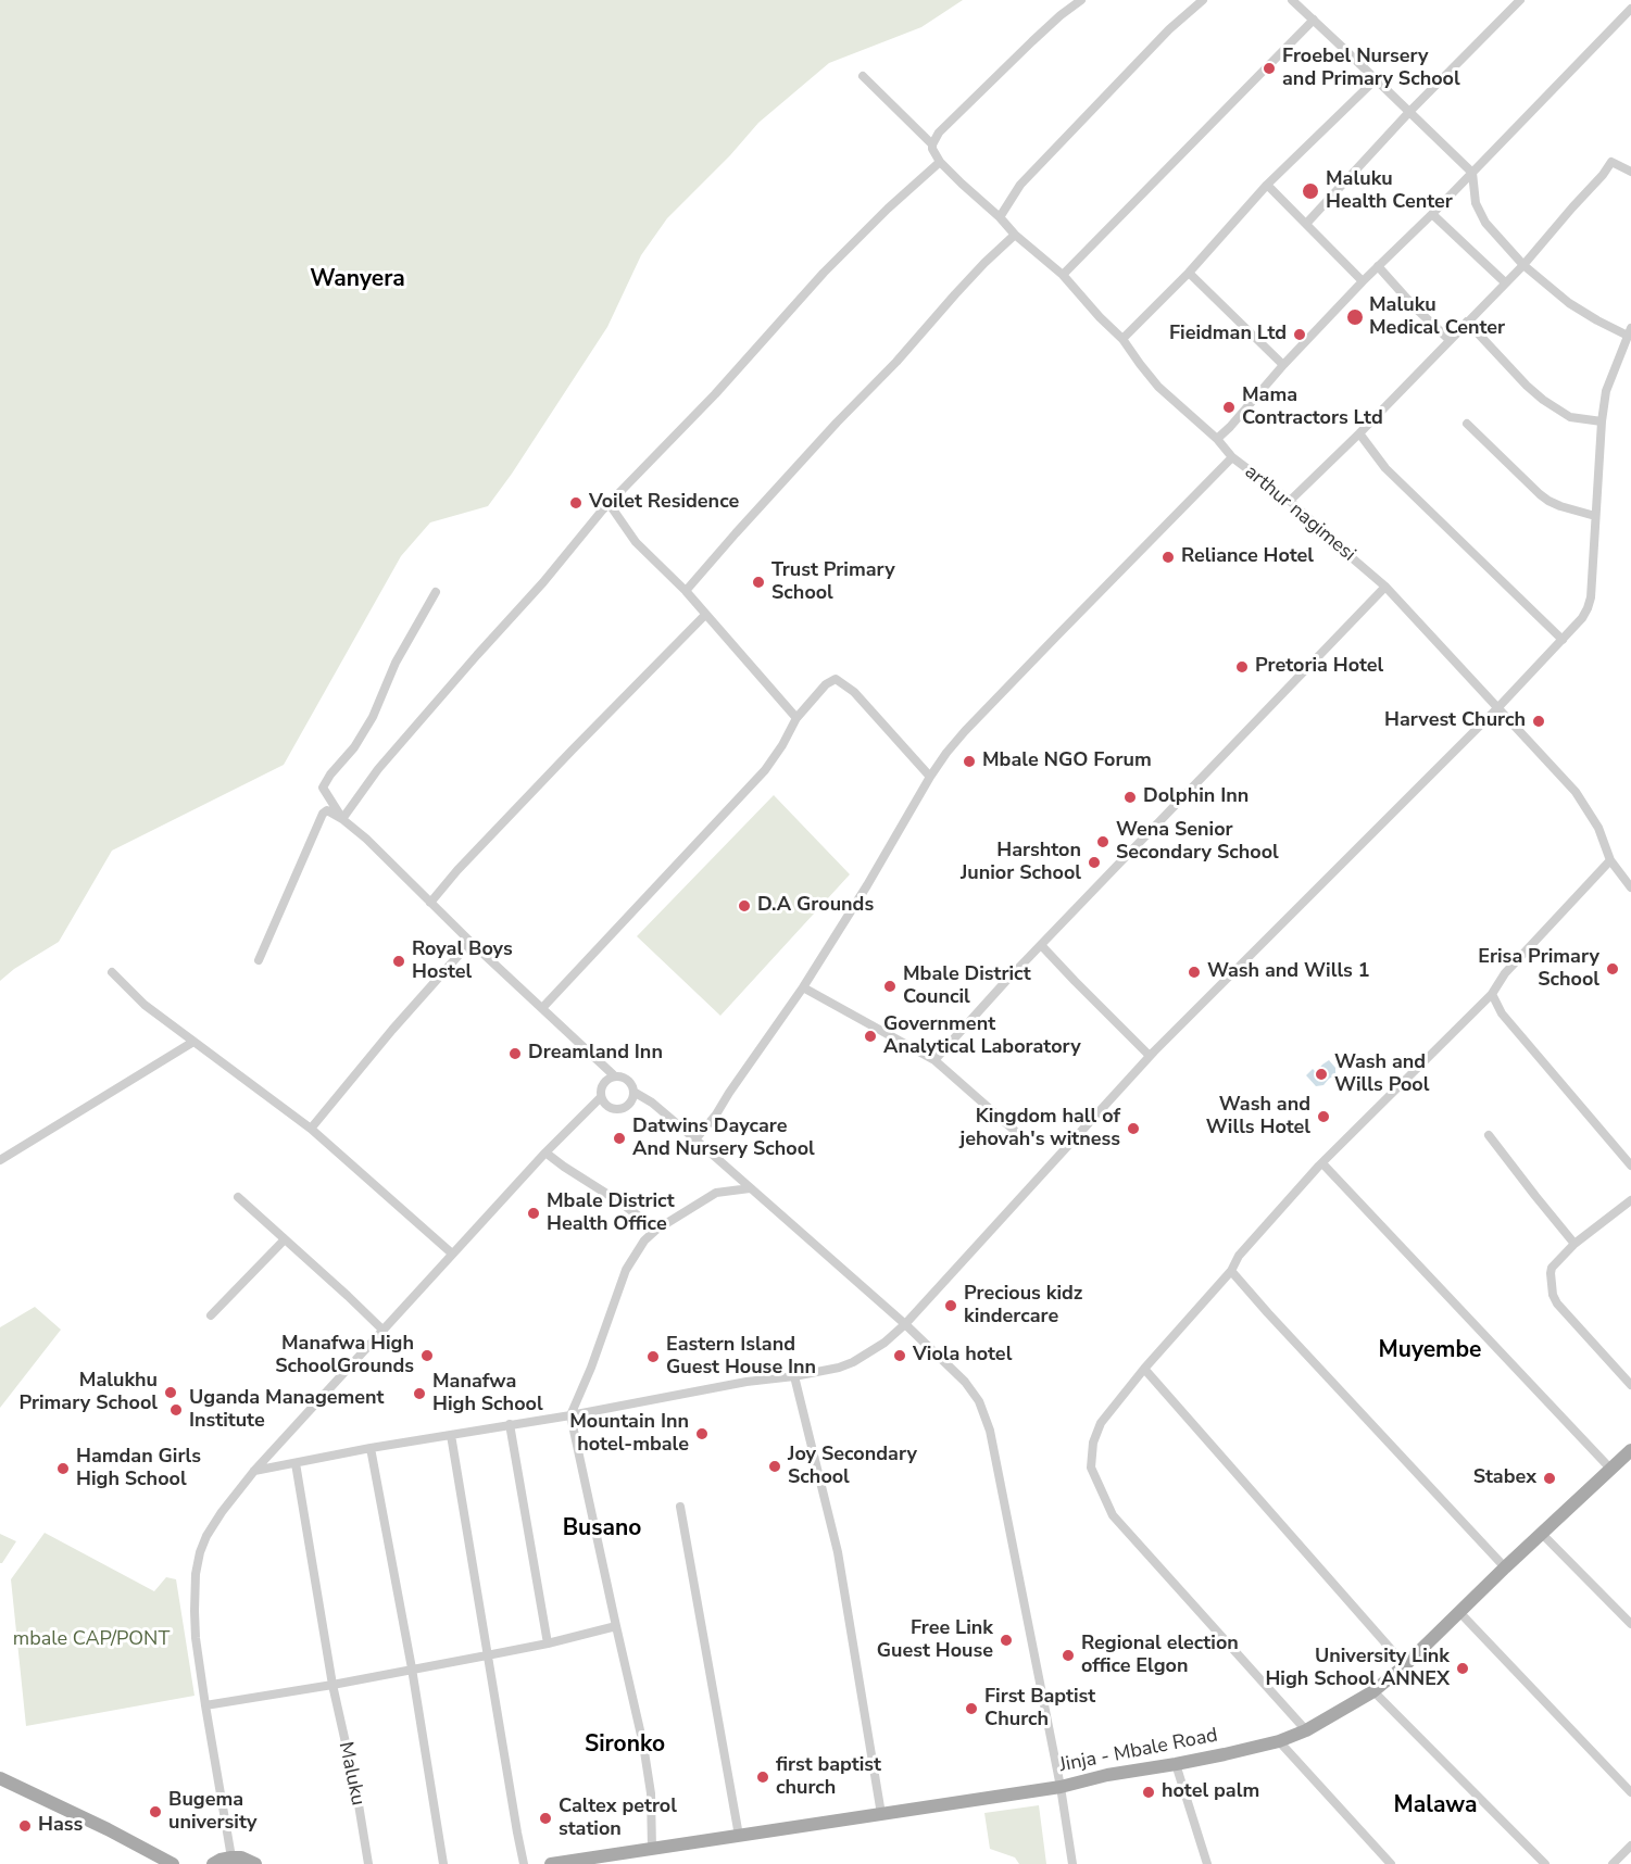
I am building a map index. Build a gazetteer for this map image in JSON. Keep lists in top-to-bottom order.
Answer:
{
  "streets": {
    "main road": ["Jinja - Mbale Road"],
    "street": ["arthur nagimesi", "Maluku"]
  },
  "districts": [
    "Wanyera",
    "Muyembe",
    "Busano",
    "Sironko",
    "Malawa"
  ],
  "parks": ["mbale CAP/PONT"],
  "places": [
    "Froebel Nursery and Primary School",
    "Maluku Health Center",
    "Maluku Medical Center",
    "Fieidman Ltd",
    "Mama Contractors Ltd",
    "Voilet Residence",
    "Reliance Hotel",
    "Trust Primary School",
    "Pretoria Hotel",
    "Harvest Church",
    "Mbale NGO Forum",
    "Dolphin Inn",
    "Wena Senior Secondary School",
    "Harshton Junior School",
    "D.A Grounds",
    "Royal Boys Hostel",
    "Erisa Primary School",
    "Wash and Wills 1",
    "Mbale District Council",
    "Government Analytical Laboratory",
    "Dreamland Inn",
    "Wash and Wills Pool",
    "Wash and Wills Hotel",
    "Kingdom hall of jehovah's witness",
    "Datwins Daycare And Nursery School",
    "Mbale District Health Office",
    "Precious kidz kindercare",
    "Manafwa High SchoolGrounds",
    "Viola hotel",
    "Eastern Island Guest House Inn",
    "Malukhu Primary School",
    "Manafwa High School",
    "Uganda Management Institute",
    "Mountain Inn hotel-mbale",
    "Joy Secondary School",
    "Hamdan Girls High School",
    "Stabex",
    "Free Link Guest House",
    "Regional election office Elgon",
    "University Link High School ANNEX",
    "First Baptist Church",
    "first baptist church",
    "hotel palm",
    "Bugema university",
    "Caltex petrol station",
    "Hass"
  ]
}
